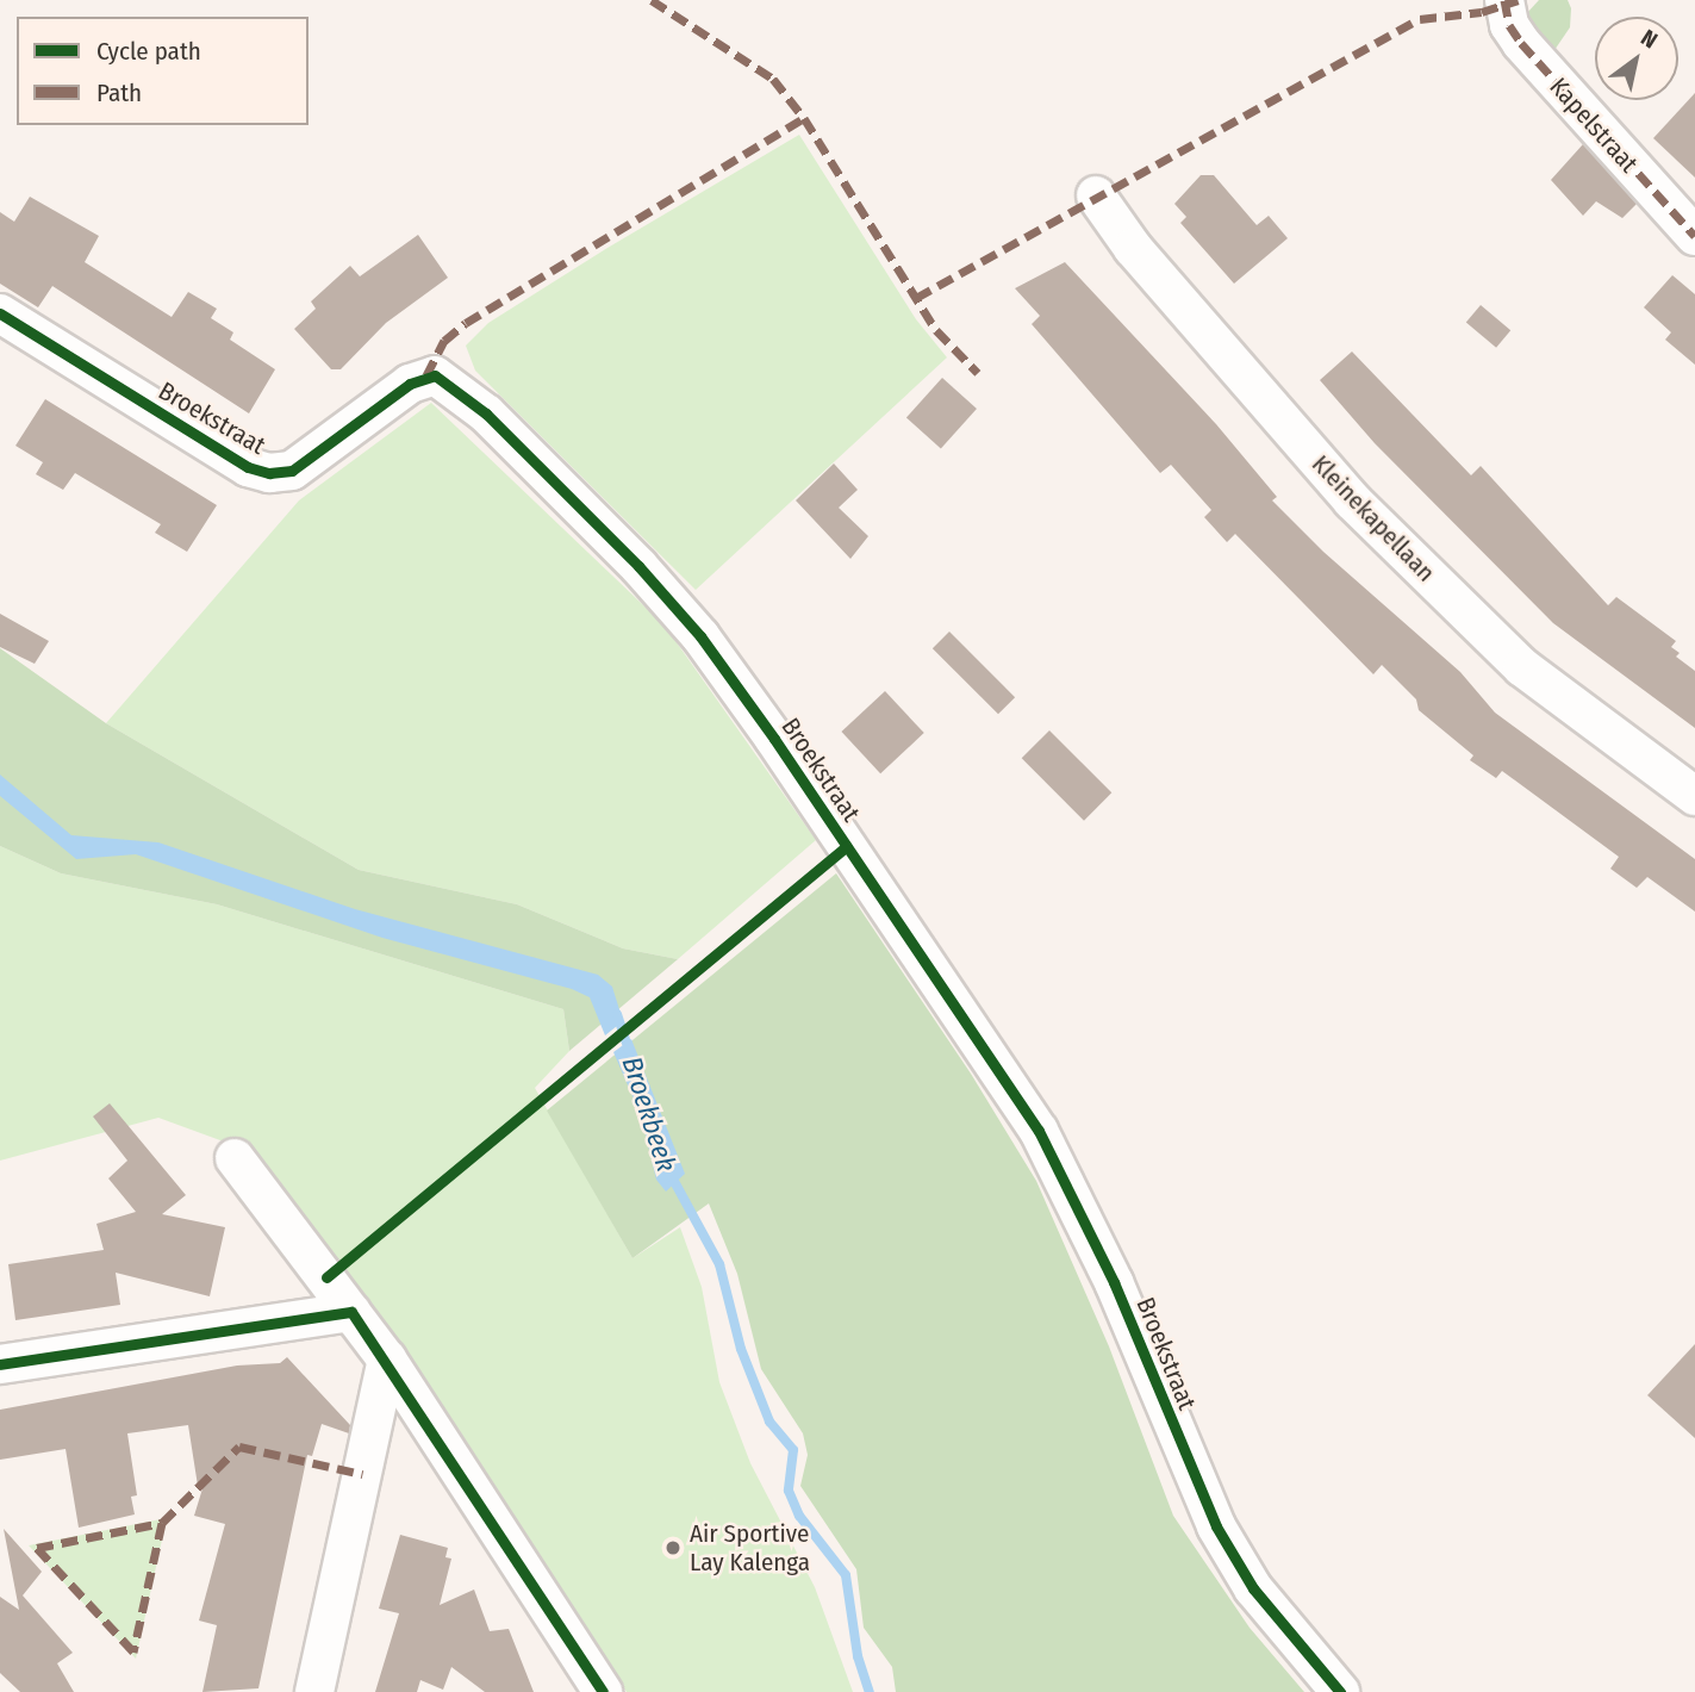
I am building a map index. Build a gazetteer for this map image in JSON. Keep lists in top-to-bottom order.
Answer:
{
  "streets": {
    "street": ["Kapelstraat", "Broekstraat", "Kleinekapellaan"]
  },
  "water": ["Broekbeek"],
  "places": ["Air Sportive Lay Kalenga"],
  "legend": ["Cycle path", "Path"],
  "north": "top right"
}
